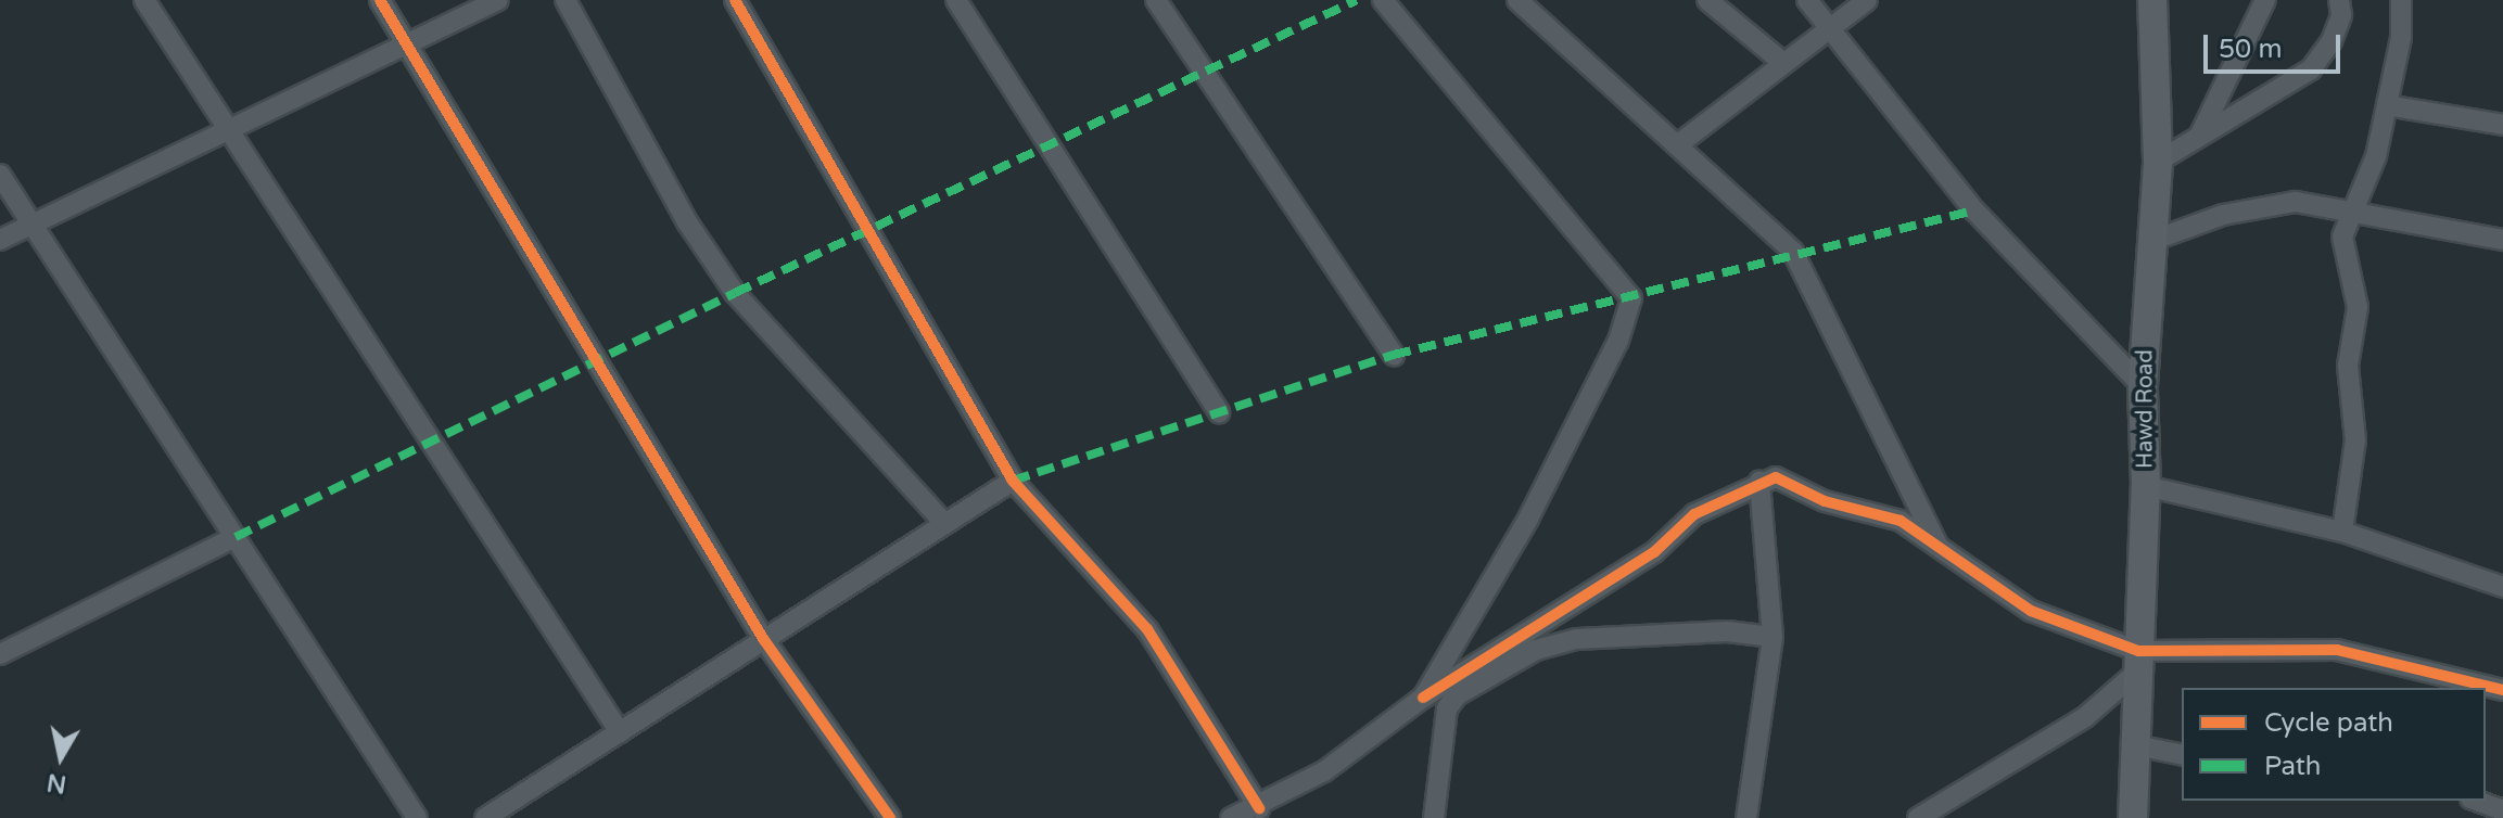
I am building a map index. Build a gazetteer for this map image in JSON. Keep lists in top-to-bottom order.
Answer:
{
  "streets": {
    "main road": ["Hawd Road"]
  },
  "legend": ["Cycle path", "Path"],
  "scale_bar": "50 m",
  "north": "bottom"
}
